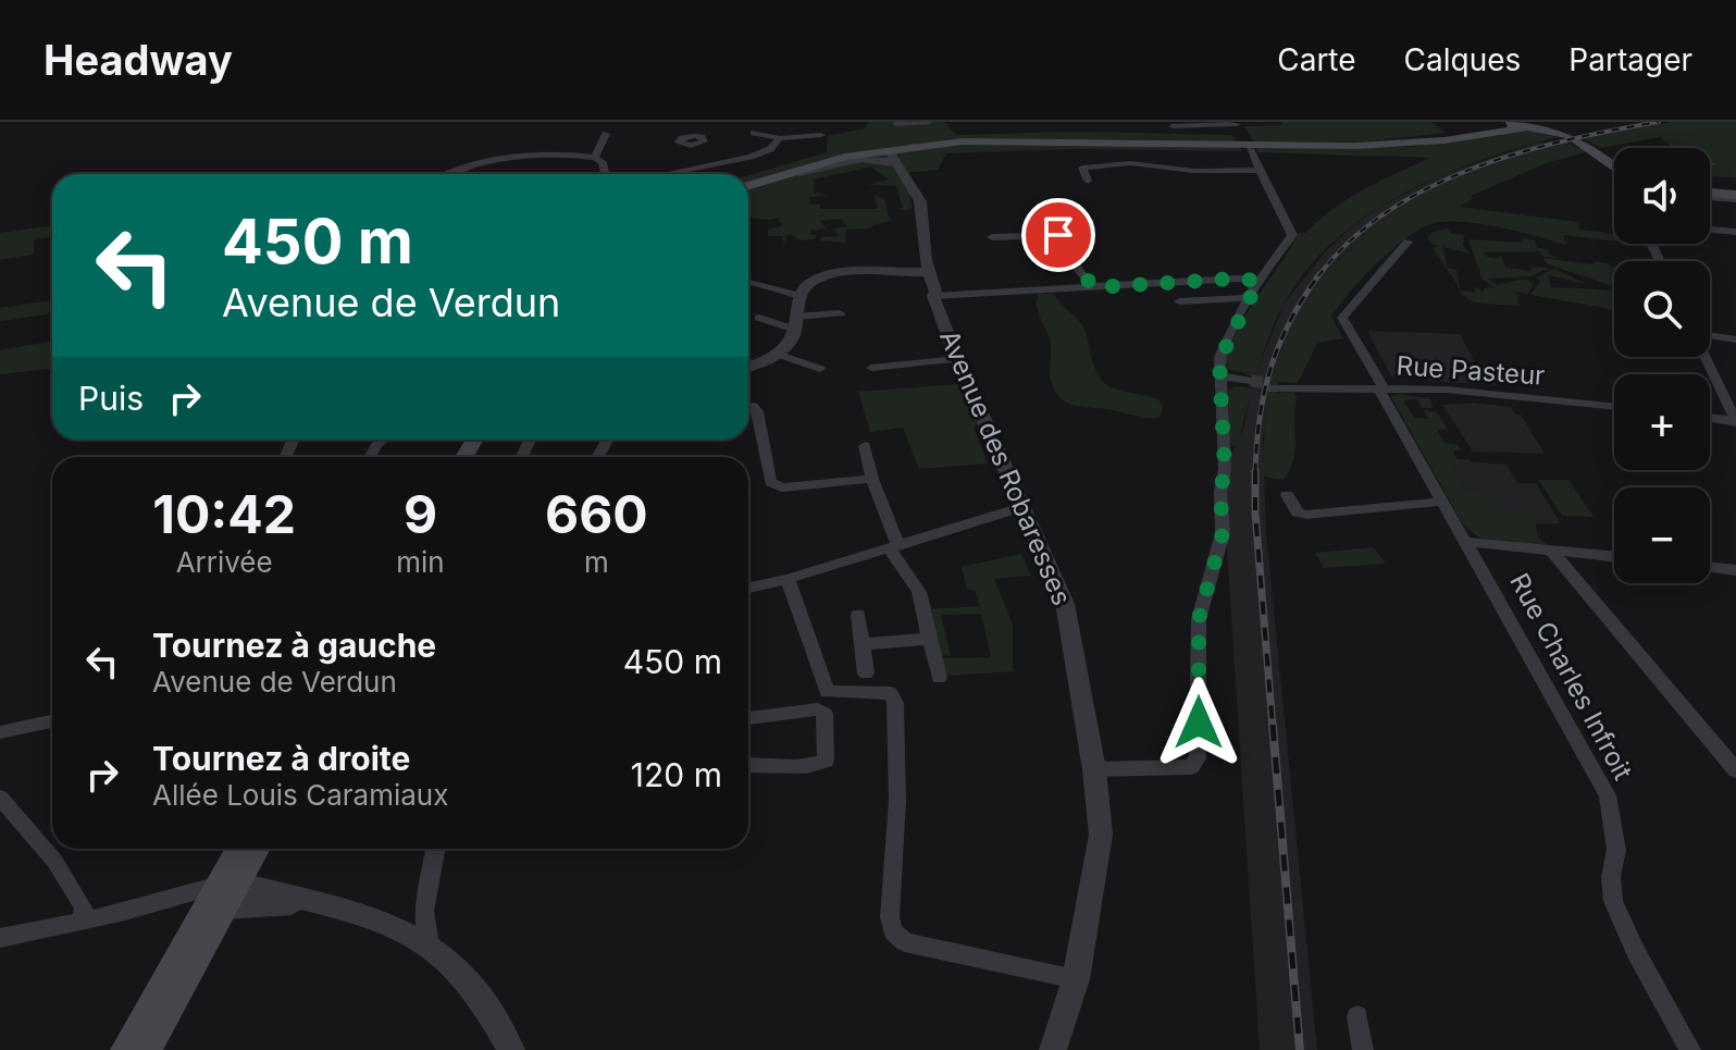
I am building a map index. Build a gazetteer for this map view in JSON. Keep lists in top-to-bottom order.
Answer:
{
  "streets": {
    "street": ["Rue Pasteur", "Avenue des Robaresses", "Rue Charles Infroit"]
  },
  "crossings": [
    ["Rue Pasteur", "Rue Charles Infroit"]
  ],
  "page": {
    "header": "Headway",
    "nav": ["Carte", "Calques", "Partager"],
    "map_buttons": ["+", "−"],
    "turn": ["450 m", "Avenue de Verdun"],
    "then": "Puis",
    "eta": [
      "10:42",
      "Arrivée",
      "9",
      "min",
      "660",
      "m"
    ],
    "list": [
      {
        "name": "Tournez à gauche",
        "note": "Avenue de Verdun",
        "value": "450 m"
      },
      {
        "name": "Tournez à droite",
        "note": "Allée Louis Caramiaux",
        "value": "120 m"
      }
    ]
  }
}
